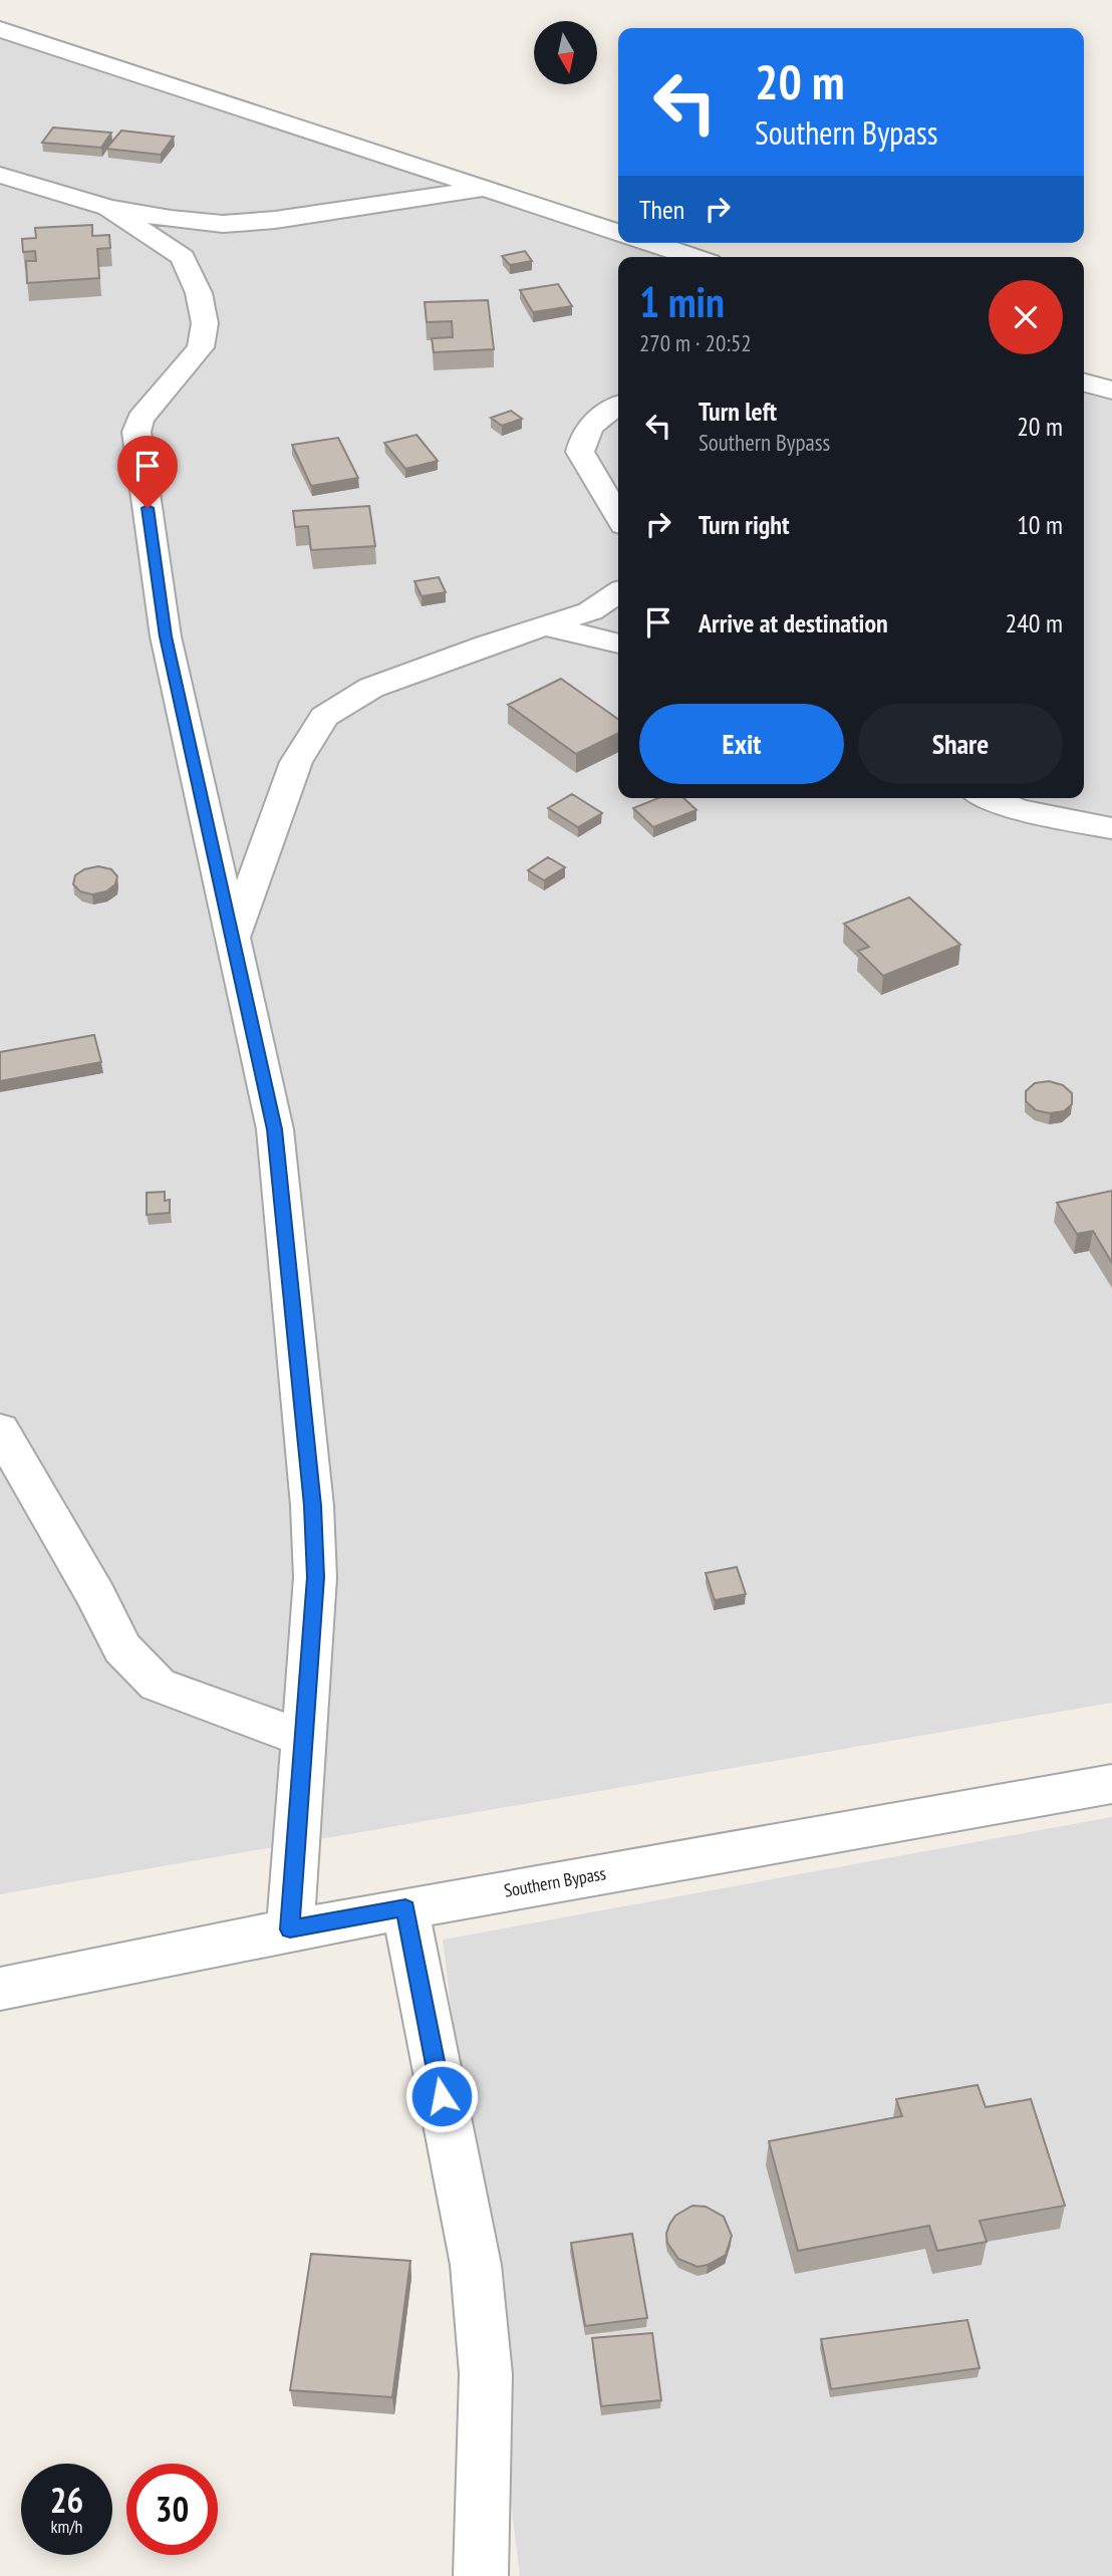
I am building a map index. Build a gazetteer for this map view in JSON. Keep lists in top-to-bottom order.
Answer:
{
  "streets": {
    "street": ["Southern Bypass"]
  },
  "north": "bottom",
  "page": {
    "turn": ["20 m", "Southern Bypass"],
    "then": "Then",
    "heading": ["1 min", "270 m · 20:52"],
    "list": [
      {
        "name": "Turn left",
        "note": "Southern Bypass",
        "value": "20 m"
      },
      {
        "name": "Turn right",
        "value": "10 m"
      },
      {
        "name": "Arrive at destination",
        "value": "240 m"
      }
    ],
    "buttons": ["Exit", "Share"],
    "speed": "26 km/h",
    "limit": "30"
  }
}
